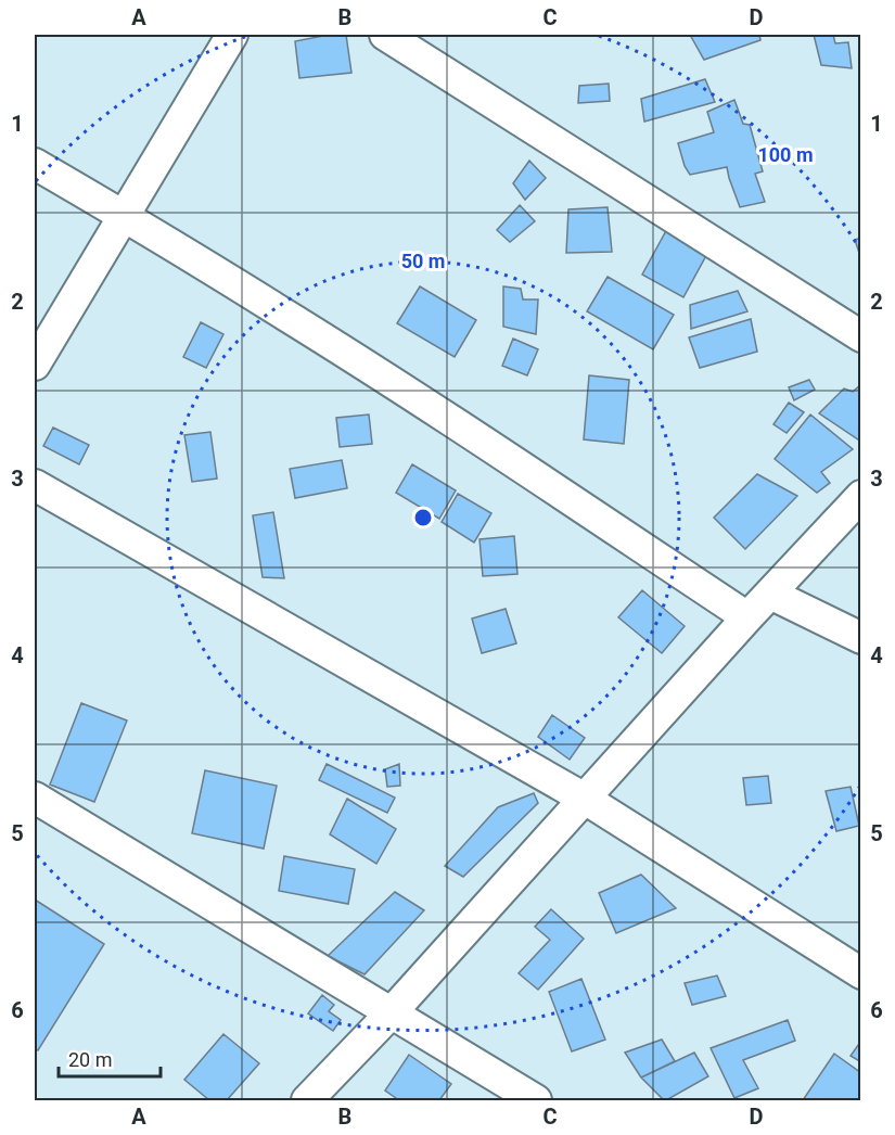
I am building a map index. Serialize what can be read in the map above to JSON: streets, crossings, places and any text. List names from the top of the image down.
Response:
{
  "scale_bar": "20 m",
  "grid": {
    "columns": [
      "A",
      "B",
      "C",
      "D"
    ],
    "rows": [
      "1",
      "2",
      "3",
      "4",
      "5",
      "6"
    ]
  },
  "rings": ["100 m", "50 m"]
}
